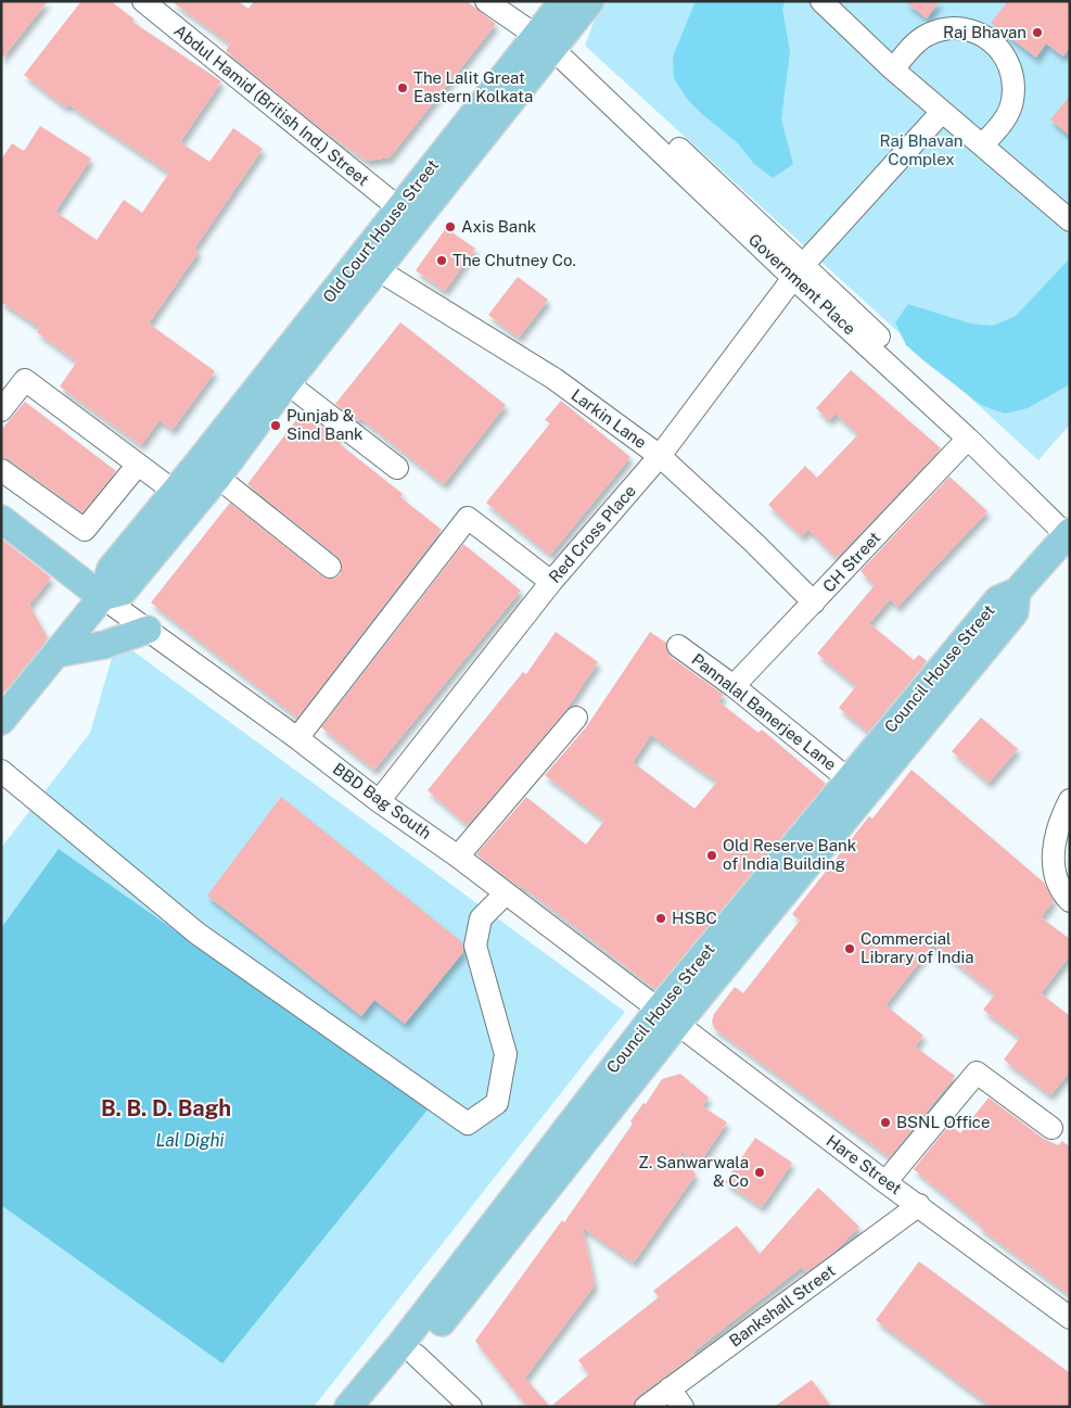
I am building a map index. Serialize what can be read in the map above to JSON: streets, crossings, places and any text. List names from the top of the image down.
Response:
{
  "streets": {
    "main road": ["Old Court House Street", "Council House Street"],
    "street": [
      "Abdul Hamid (British Ind.) Street",
      "Government Place",
      "Larkin Lane",
      "Red Cross Place",
      "CH Street",
      "Pannalal Banerjee Lane",
      "BBD Bag South",
      "Hare Street",
      "Bankshall Street"
    ]
  },
  "crossings": [
    ["Abdul Hamid (British Ind.) Street", "Old Court House Street"],
    ["Government Place", "Red Cross Place"],
    ["Government Place", "CH Street"],
    ["Government Place", "Council House Street"],
    ["Larkin Lane", "Red Cross Place"],
    ["Larkin Lane", "CH Street"],
    ["Red Cross Place", "BBD Bag South"],
    ["CH Street", "Pannalal Banerjee Lane"],
    ["Council House Street", "Pannalal Banerjee Lane"],
    ["Council House Street", "BBD Bag South"],
    ["Council House Street", "Hare Street"],
    ["BBD Bag South", "Hare Street"],
    ["Hare Street", "Bankshall Street"]
  ],
  "districts": ["B. B. D. Bagh"],
  "water": ["Lal Dighi"],
  "parks": ["Raj Bhavan Complex"],
  "places": [
    "Raj Bhavan",
    "The Lalit Great Eastern Kolkata",
    "Axis Bank",
    "The Chutney Co.",
    "Punjab & Sind Bank",
    "Old Reserve Bank of India Building",
    "HSBC",
    "Commercial Library of India",
    "BSNL Office",
    "Z. Sanwarwala & Co"
  ]
}
